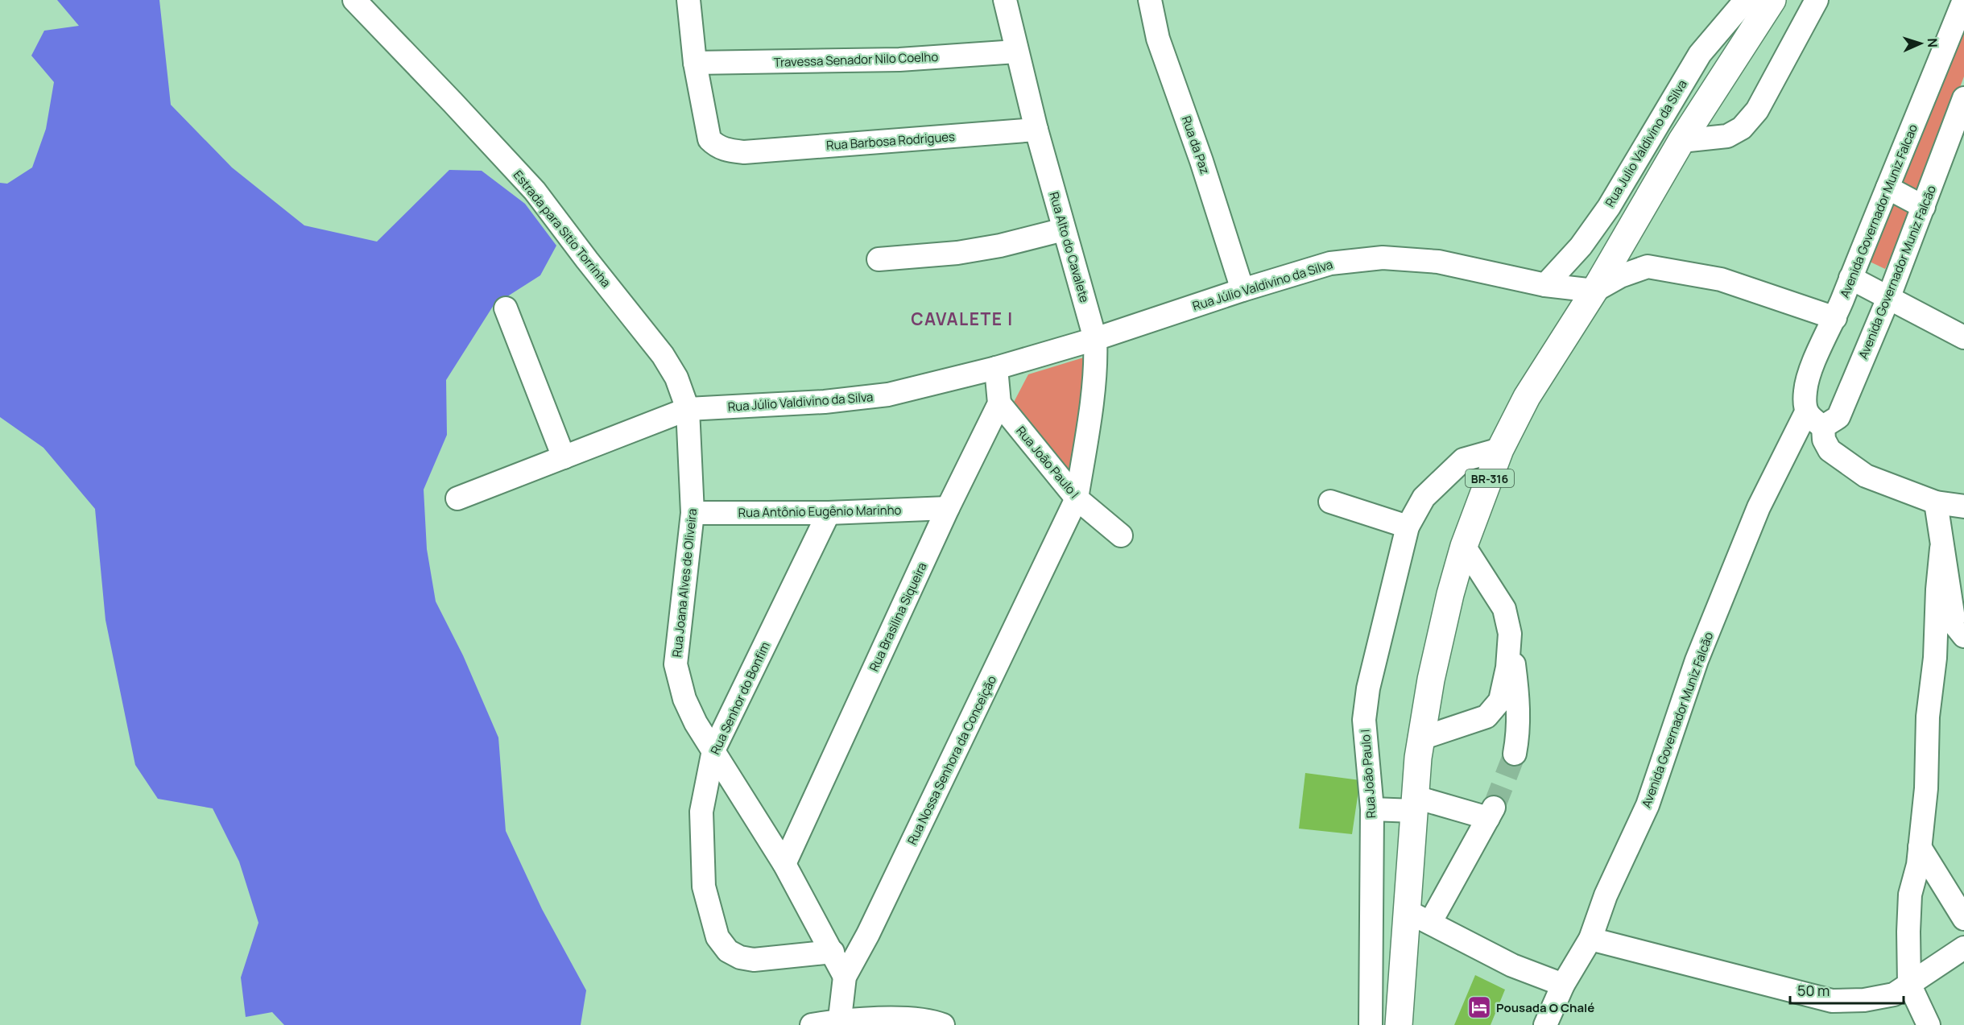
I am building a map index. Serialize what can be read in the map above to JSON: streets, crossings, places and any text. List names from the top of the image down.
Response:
{
  "streets": {
    "highway": ["BR-316"],
    "street": [
      "Travessa Senador Nilo Coelho",
      "Rua Barbosa Rodrigues",
      "Rua Julio Valdivino da Silva",
      "Rua da Paz",
      "Avenida Governador Muniz Falcao",
      "Estrada para Sitio Torrinha",
      "Rua Alto do Cavalete",
      "Avenida Governador Muniz Falcão",
      "Rua Júlio Valdivino da Silva",
      "Rua João Paulo I",
      "Rua Antônio Eugênio Marinho",
      "Rua Joana Alves de Oliveira",
      "Rua Brasilina Siqueira",
      "Rua Senhor do Bonfim",
      "Rua Nossa Senhora da Conceição"
    ]
  },
  "crossings": [
    ["Travessa Senador Nilo Coelho", "Rua Barbosa Rodrigues"],
    ["Travessa Senador Nilo Coelho", "Rua Alto do Cavalete"],
    ["Rua Barbosa Rodrigues", "Rua Alto do Cavalete"],
    ["Rua Julio Valdivino da Silva", "Rua Júlio Valdivino da Silva"],
    ["Rua da Paz", "Rua Júlio Valdivino da Silva"],
    ["Avenida Governador Muniz Falcao", "Avenida Governador Muniz Falcão"],
    ["Estrada para Sitio Torrinha", "Rua Júlio Valdivino da Silva"],
    ["Estrada para Sitio Torrinha", "Rua Joana Alves de Oliveira"],
    ["Rua Alto do Cavalete", "Rua Júlio Valdivino da Silva"],
    ["Rua Alto do Cavalete", "Rua João Paulo I"],
    ["Rua Alto do Cavalete", "Rua Nossa Senhora da Conceição"],
    ["Rua Júlio Valdivino da Silva", "BR-316"],
    ["Rua Júlio Valdivino da Silva", "Rua Joana Alves de Oliveira"],
    ["Rua João Paulo I", "BR-316"],
    ["Rua João Paulo I", "Rua Brasilina Siqueira"],
    ["Rua João Paulo I", "Rua Nossa Senhora da Conceição"],
    ["Rua Antônio Eugênio Marinho", "Rua Joana Alves de Oliveira"],
    ["Rua Antônio Eugênio Marinho", "Rua Brasilina Siqueira"],
    ["Rua Antônio Eugênio Marinho", "Rua Senhor do Bonfim"],
    ["Rua Joana Alves de Oliveira", "Rua Brasilina Siqueira"],
    ["Rua Joana Alves de Oliveira", "Rua Senhor do Bonfim"],
    ["Rua Joana Alves de Oliveira", "Rua Nossa Senhora da Conceição"]
  ],
  "districts": ["CAVALETE I"],
  "places": {
    "hotel": ["Pousada O Chalé"]
  },
  "scale_bar": "50 m",
  "north": "right"
}
